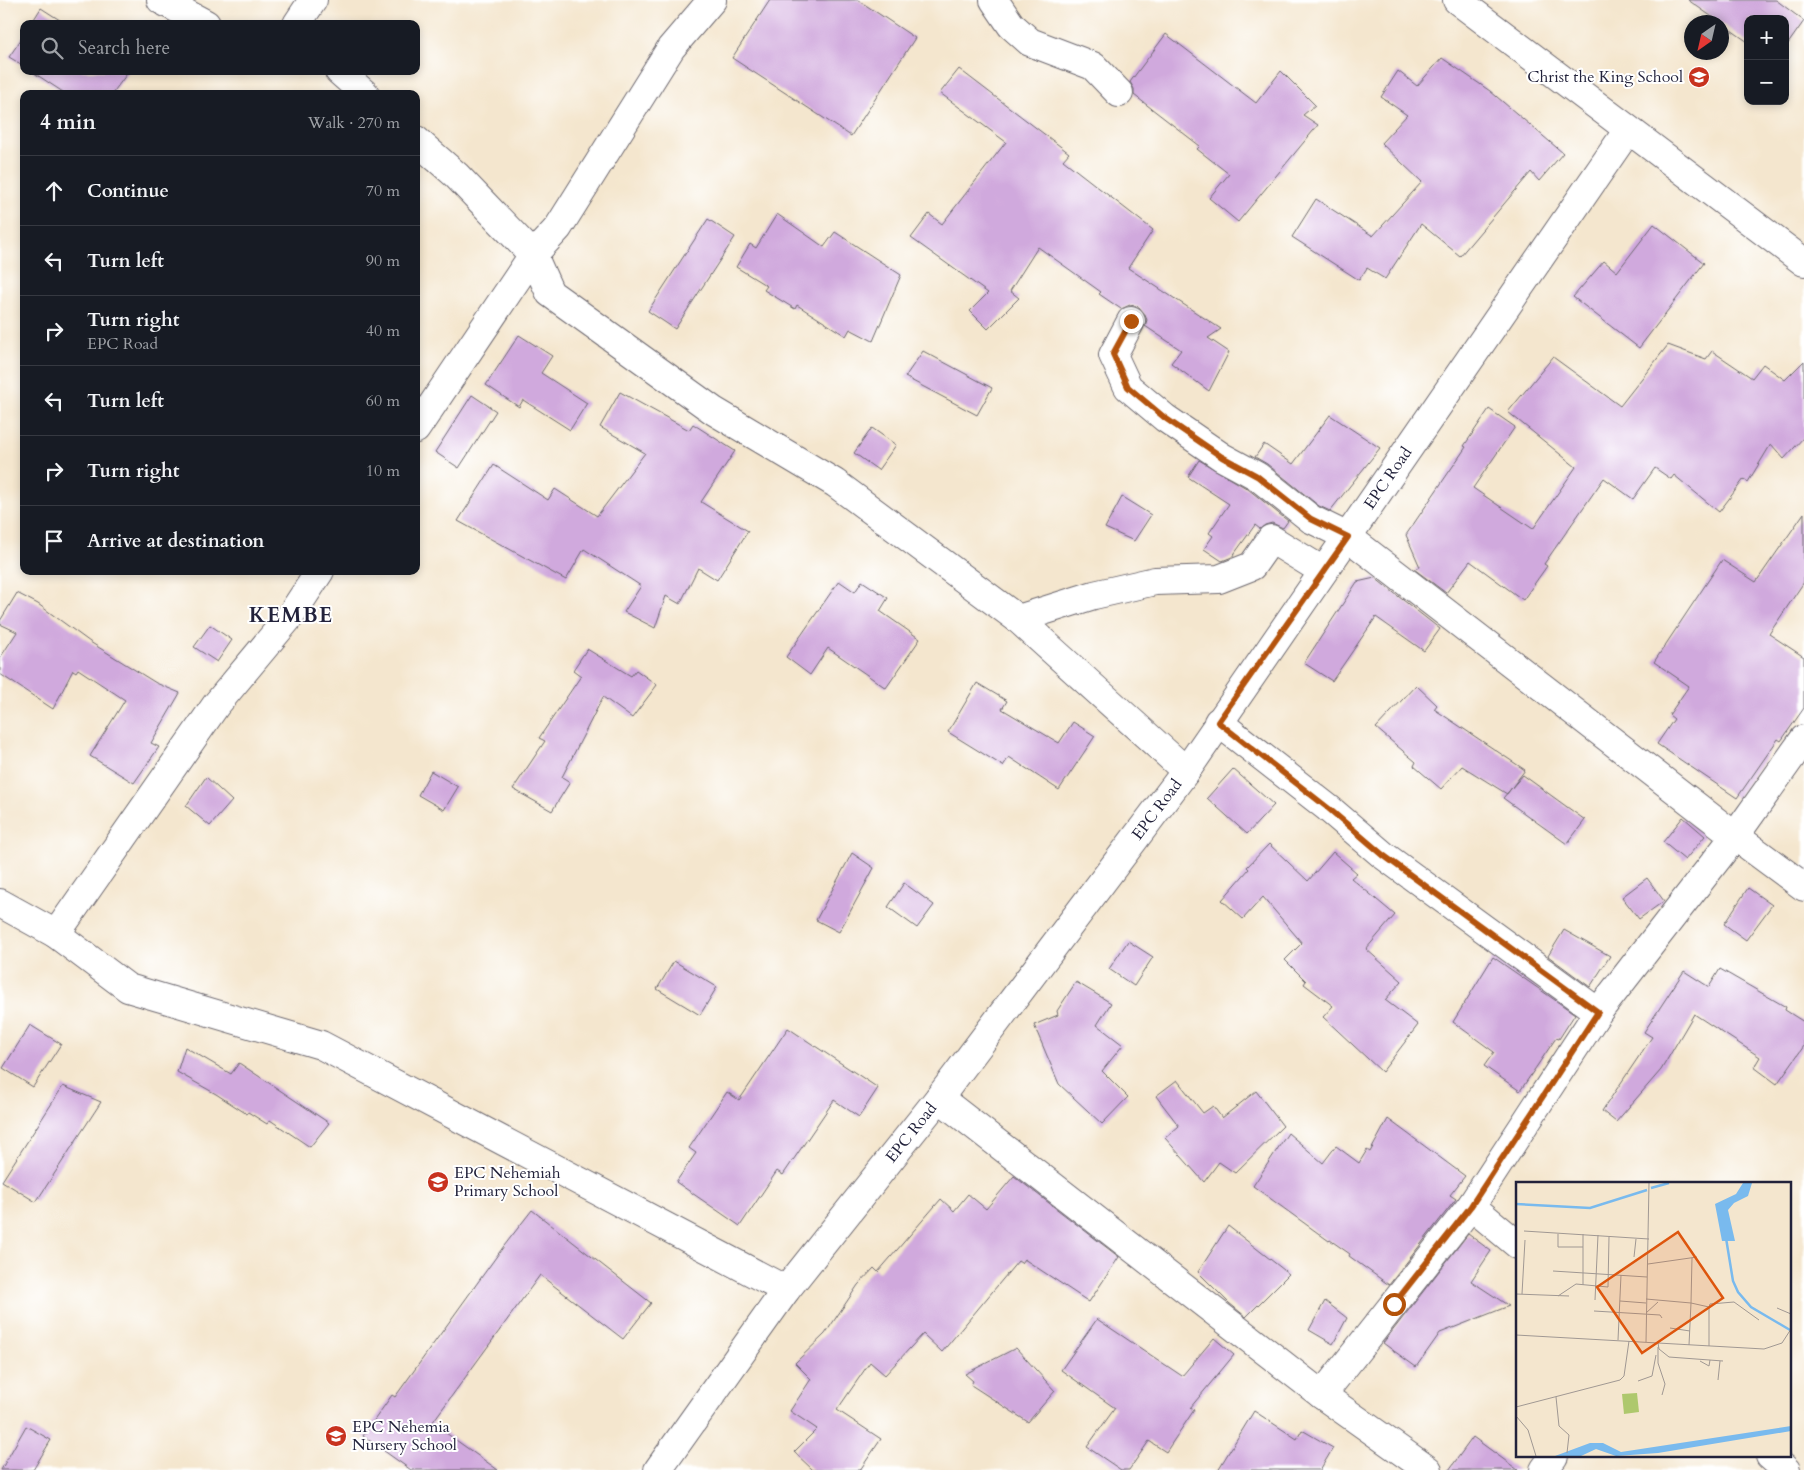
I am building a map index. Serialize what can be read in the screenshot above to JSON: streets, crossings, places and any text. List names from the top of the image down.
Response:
{
  "streets": {
    "street": ["EPC Road"]
  },
  "districts": ["KEMBE"],
  "places": {
    "school or university": ["Christ the King School", "EPC Nehemiah Primary School", "EPC Nehemia Nursery School"]
  },
  "north": "bottom left",
  "page": {
    "map_buttons": ["+", "−"],
    "search": "Search here",
    "heading": ["4 min", "Walk · 270 m"],
    "list": [
      ["Continue", "70 m"],
      ["Turn left", "90 m"],
      ["Turn right", "EPC Road", "40 m"],
      ["Turn left", "60 m"],
      ["Turn right", "10 m"],
      "Arrive at destination"
    ]
  }
}
